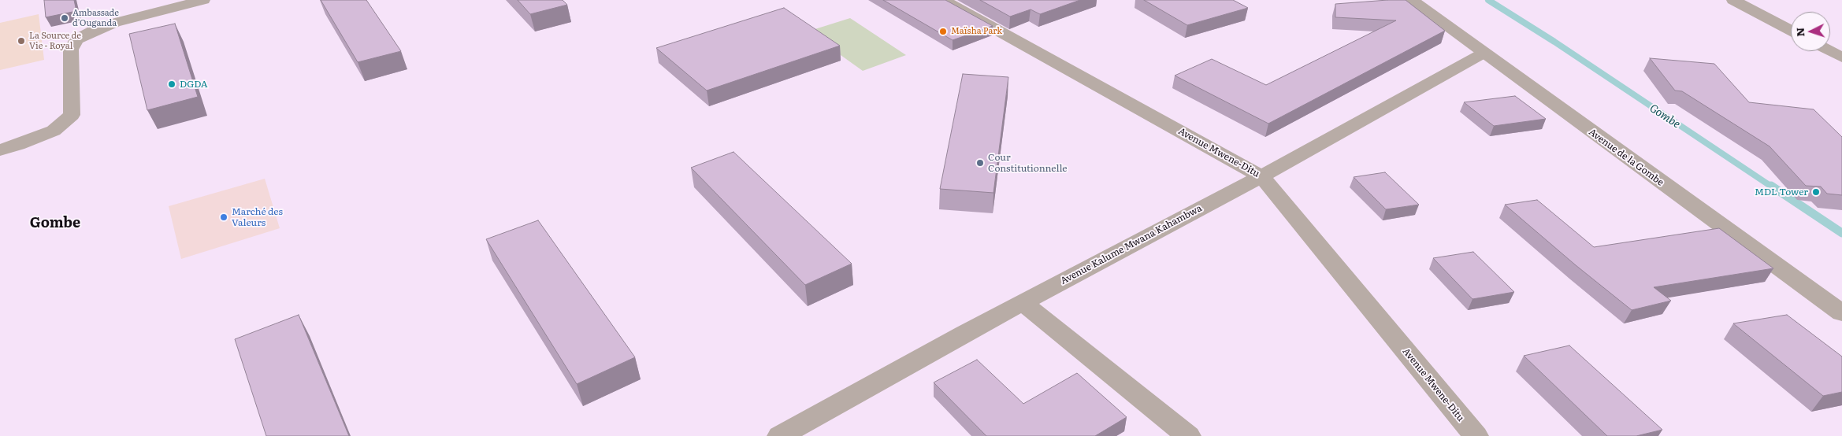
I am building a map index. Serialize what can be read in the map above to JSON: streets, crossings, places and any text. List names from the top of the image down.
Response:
{
  "streets": {
    "street": ["Avenue Mwene-Ditu", "Avenue de la Gombe", "Avenue Kalume Mwana Kahambwa"]
  },
  "crossings": [
    ["Avenue Mwene-Ditu", "Avenue Kalume Mwana Kahambwa"],
    ["Avenue de la Gombe", "Avenue Kalume Mwana Kahambwa"]
  ],
  "districts": ["Gombe"],
  "water": ["Gombe"],
  "places": [
    "Ambassade d'Ouganda",
    "Maïsha Park",
    "La Source de Vie - Royal",
    "DGDA",
    "Cour Constitutionnelle",
    "MDL Tower",
    "Marché des Valeurs"
  ],
  "north": "left"
}
